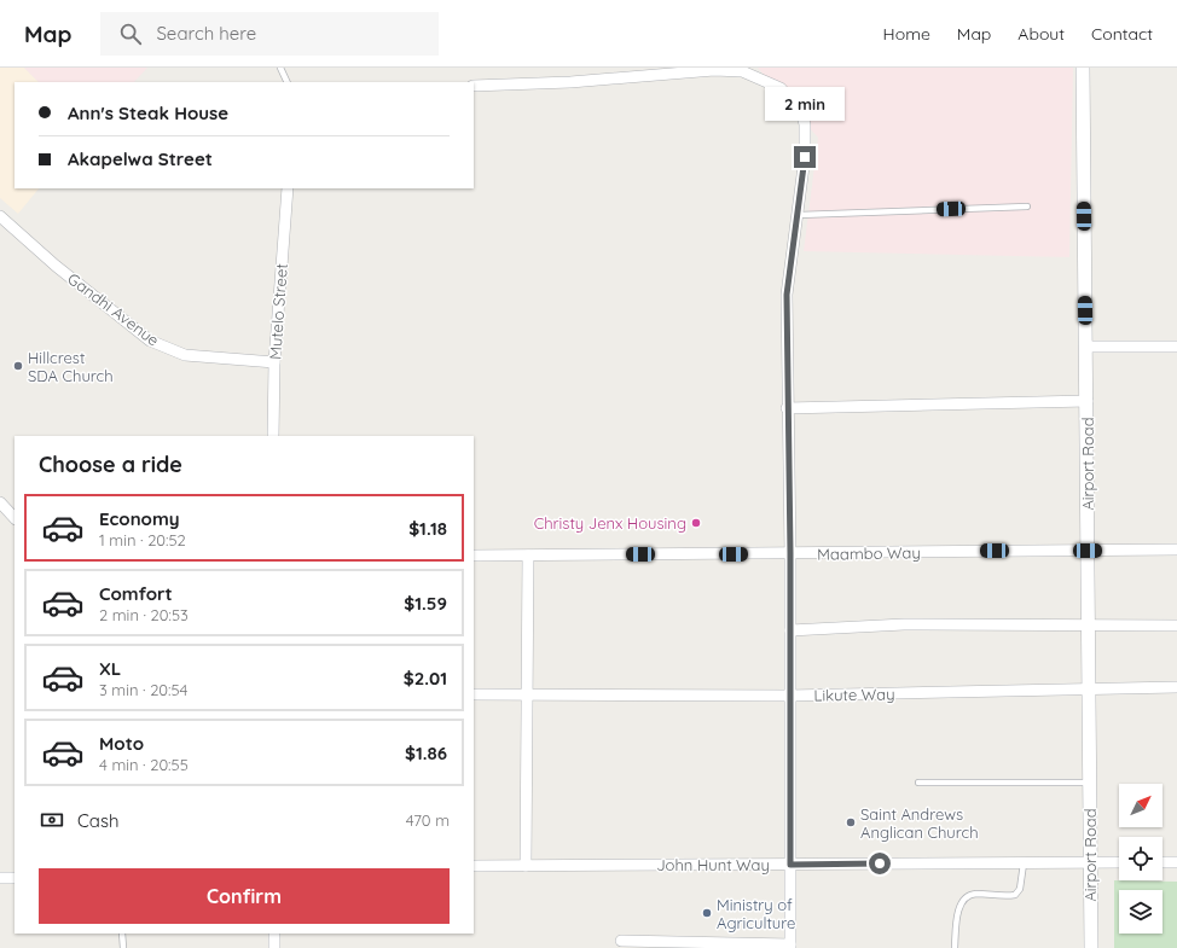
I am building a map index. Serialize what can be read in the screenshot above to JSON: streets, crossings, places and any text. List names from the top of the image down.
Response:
{
  "streets": {
    "street": [
      "Gandhi Avenue",
      "Mutelo Street",
      "Airport Road",
      "Maambo Way",
      "Likute Way",
      "John Hunt Way"
    ]
  },
  "crossings": [
    ["Gandhi Avenue", "Mutelo Street"],
    ["Airport Road", "Maambo Way"],
    ["Airport Road", "Likute Way"],
    ["Airport Road", "John Hunt Way"]
  ],
  "places": [
    "Hillcrest SDA Church",
    "Christy Jenx Housing",
    "Saint Andrews Anglican Church",
    "Ministry of Agriculture"
  ],
  "north": "top right",
  "page": {
    "header": "Map",
    "search": "Search here",
    "nav": [
      "Home",
      "Map",
      "About",
      "Contact"
    ],
    "banner": ["Ann's Steak House", "Akapelwa Street"],
    "bubble": "2 min",
    "heading": "Choose a ride",
    "list": [
      {
        "name": "Economy",
        "note": "1 min · 20:52",
        "value": "$1.18"
      },
      {
        "name": "Comfort",
        "note": "2 min · 20:53",
        "value": "$1.59"
      },
      {
        "name": "XL",
        "note": "3 min · 20:54",
        "value": "$2.01"
      },
      {
        "name": "Moto",
        "note": "4 min · 20:55",
        "value": "$1.86"
      }
    ],
    "pay": ["Cash", "470 m"],
    "buttons": "Confirm"
  }
}
